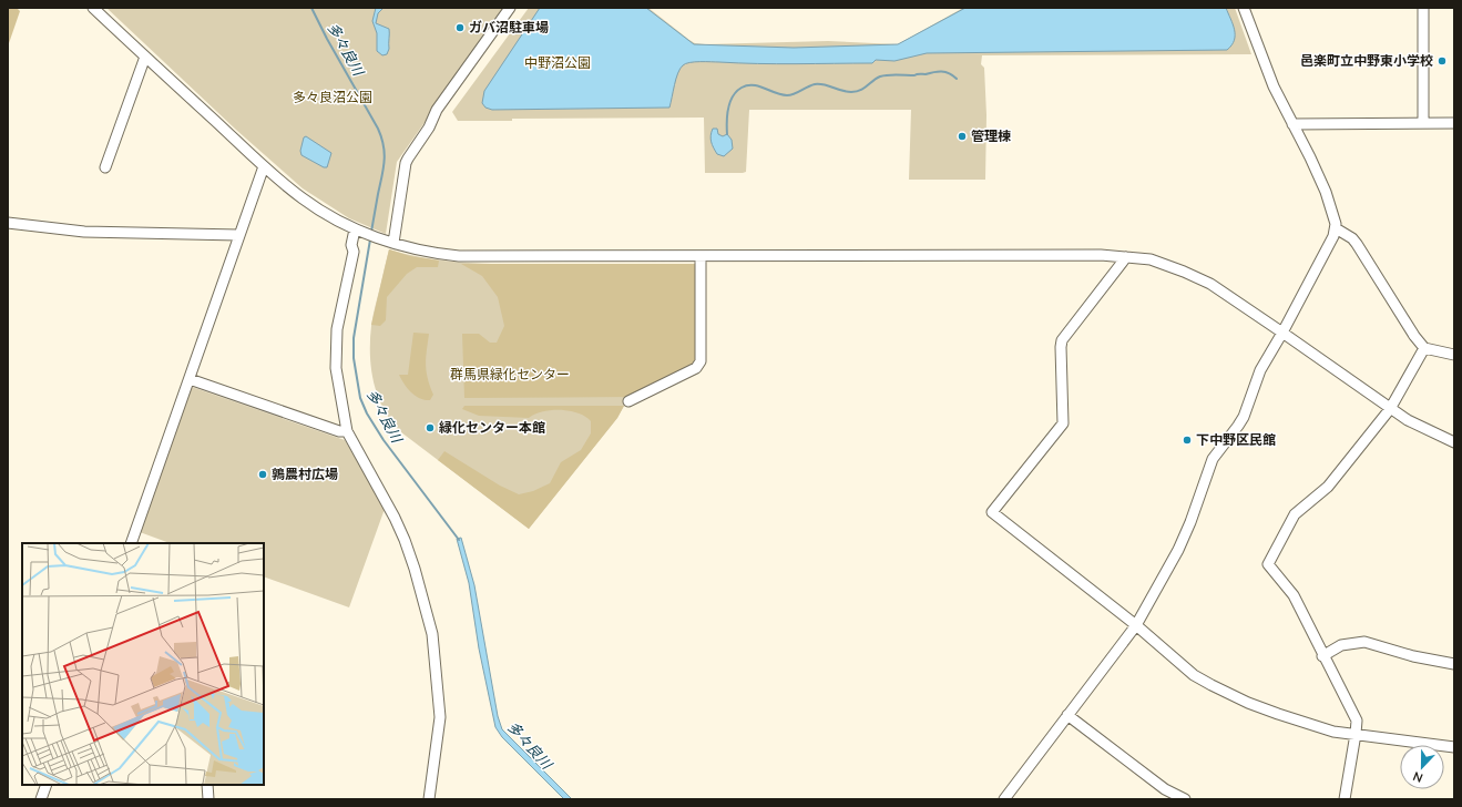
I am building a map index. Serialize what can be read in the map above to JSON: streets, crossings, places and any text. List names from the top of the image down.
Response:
{
  "water": ["多々良川"],
  "parks": ["中野沼公園", "多々良沼公園", "群馬県緑化センター"],
  "places": [
    "ガバ沼駐車場",
    "邑楽町立中野東小学校",
    "管理棟",
    "緑化センター本館",
    "下中野区民館",
    "鶉農村広場"
  ],
  "north": "bottom"
}
